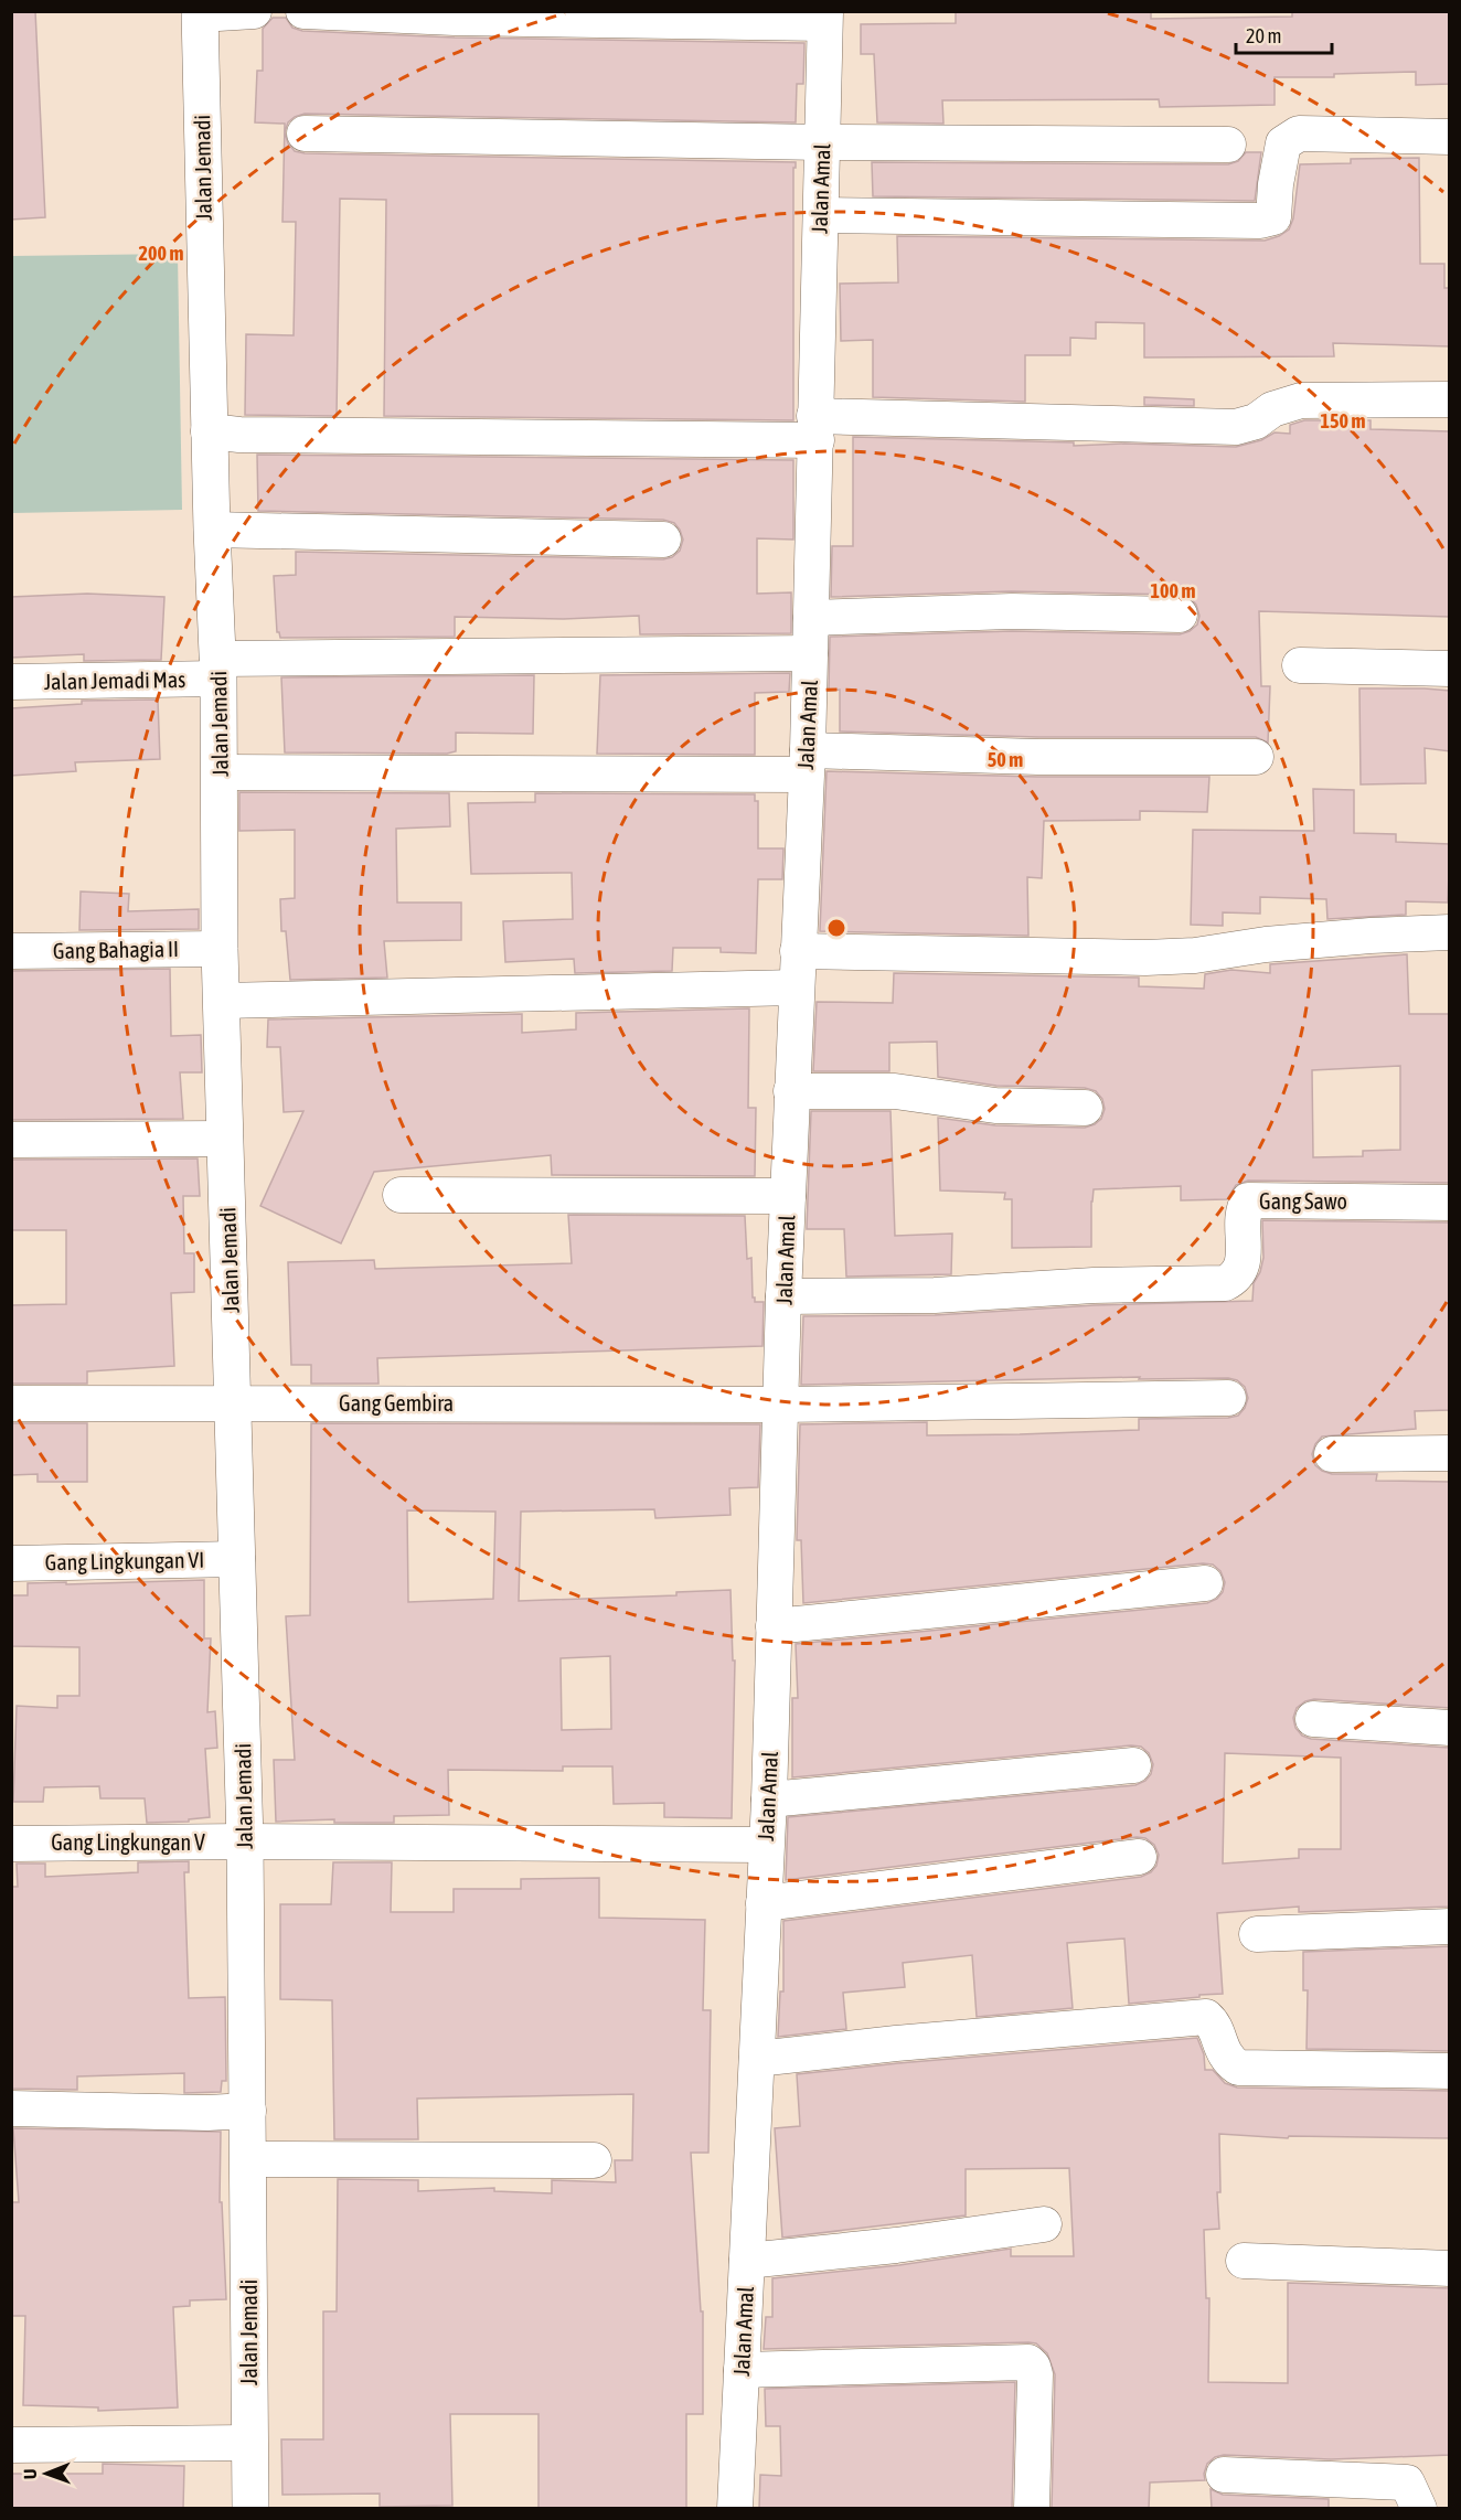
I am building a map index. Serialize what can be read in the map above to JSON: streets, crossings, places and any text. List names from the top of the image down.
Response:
{
  "streets": {
    "street": [
      "Jalan Jemadi",
      "Jalan Amal",
      "Jalan Jemadi Mas",
      "Gang Bahagia II",
      "Gang Sawo",
      "Gang Gembira",
      "Gang Lingkungan VI",
      "Gang Lingkungan V"
    ]
  },
  "crossings": [
    ["Jalan Jemadi", "Jalan Jemadi Mas"],
    ["Jalan Jemadi", "Gang Bahagia II"],
    ["Jalan Jemadi", "Gang Gembira"],
    ["Jalan Jemadi", "Gang Lingkungan VI"],
    ["Jalan Jemadi", "Gang Lingkungan V"],
    ["Jalan Amal", "Jalan Jemadi Mas"],
    ["Jalan Amal", "Gang Sawo"],
    ["Jalan Amal", "Gang Gembira"],
    ["Jalan Amal", "Gang Lingkungan V"]
  ],
  "scale_bar": "20 m",
  "north": "left",
  "rings": [
    "200 m",
    "150 m",
    "100 m",
    "50 m"
  ]
}
